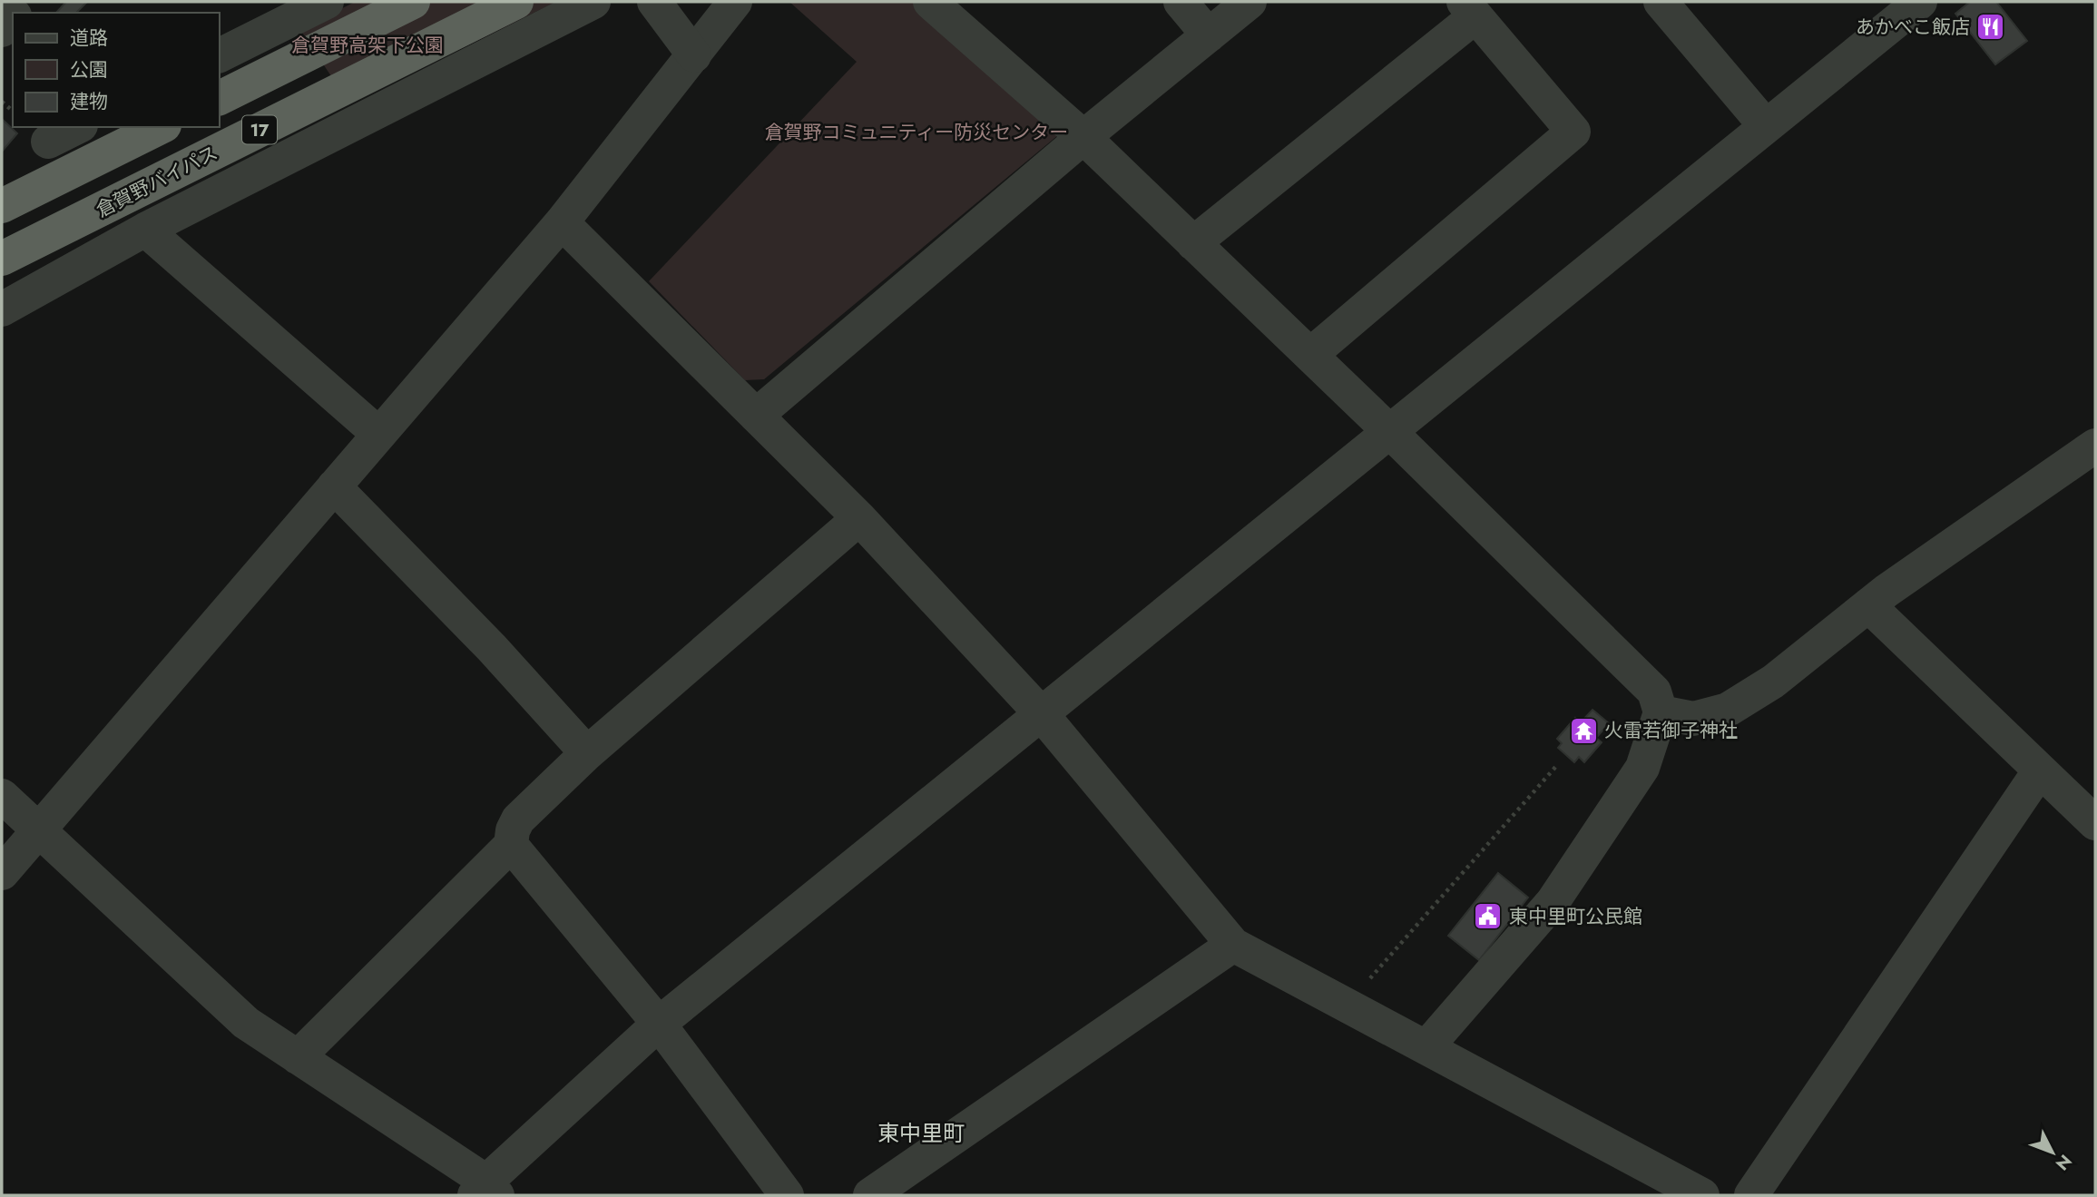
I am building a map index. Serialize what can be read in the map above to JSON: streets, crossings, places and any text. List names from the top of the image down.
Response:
{
  "streets": {
    "highway": ["17", "倉賀野バイパス"]
  },
  "districts": ["東中里町"],
  "parks": ["倉賀野高架下公園", "倉賀野コミュニティー防災センター"],
  "places": {
    "restaurant": ["あかべこ飯店"],
    "temple": ["火雷若御子神社"],
    "public building": ["東中里町公民館"]
  },
  "legend": ["道路", "公園", "建物"],
  "north": "bottom right"
}
